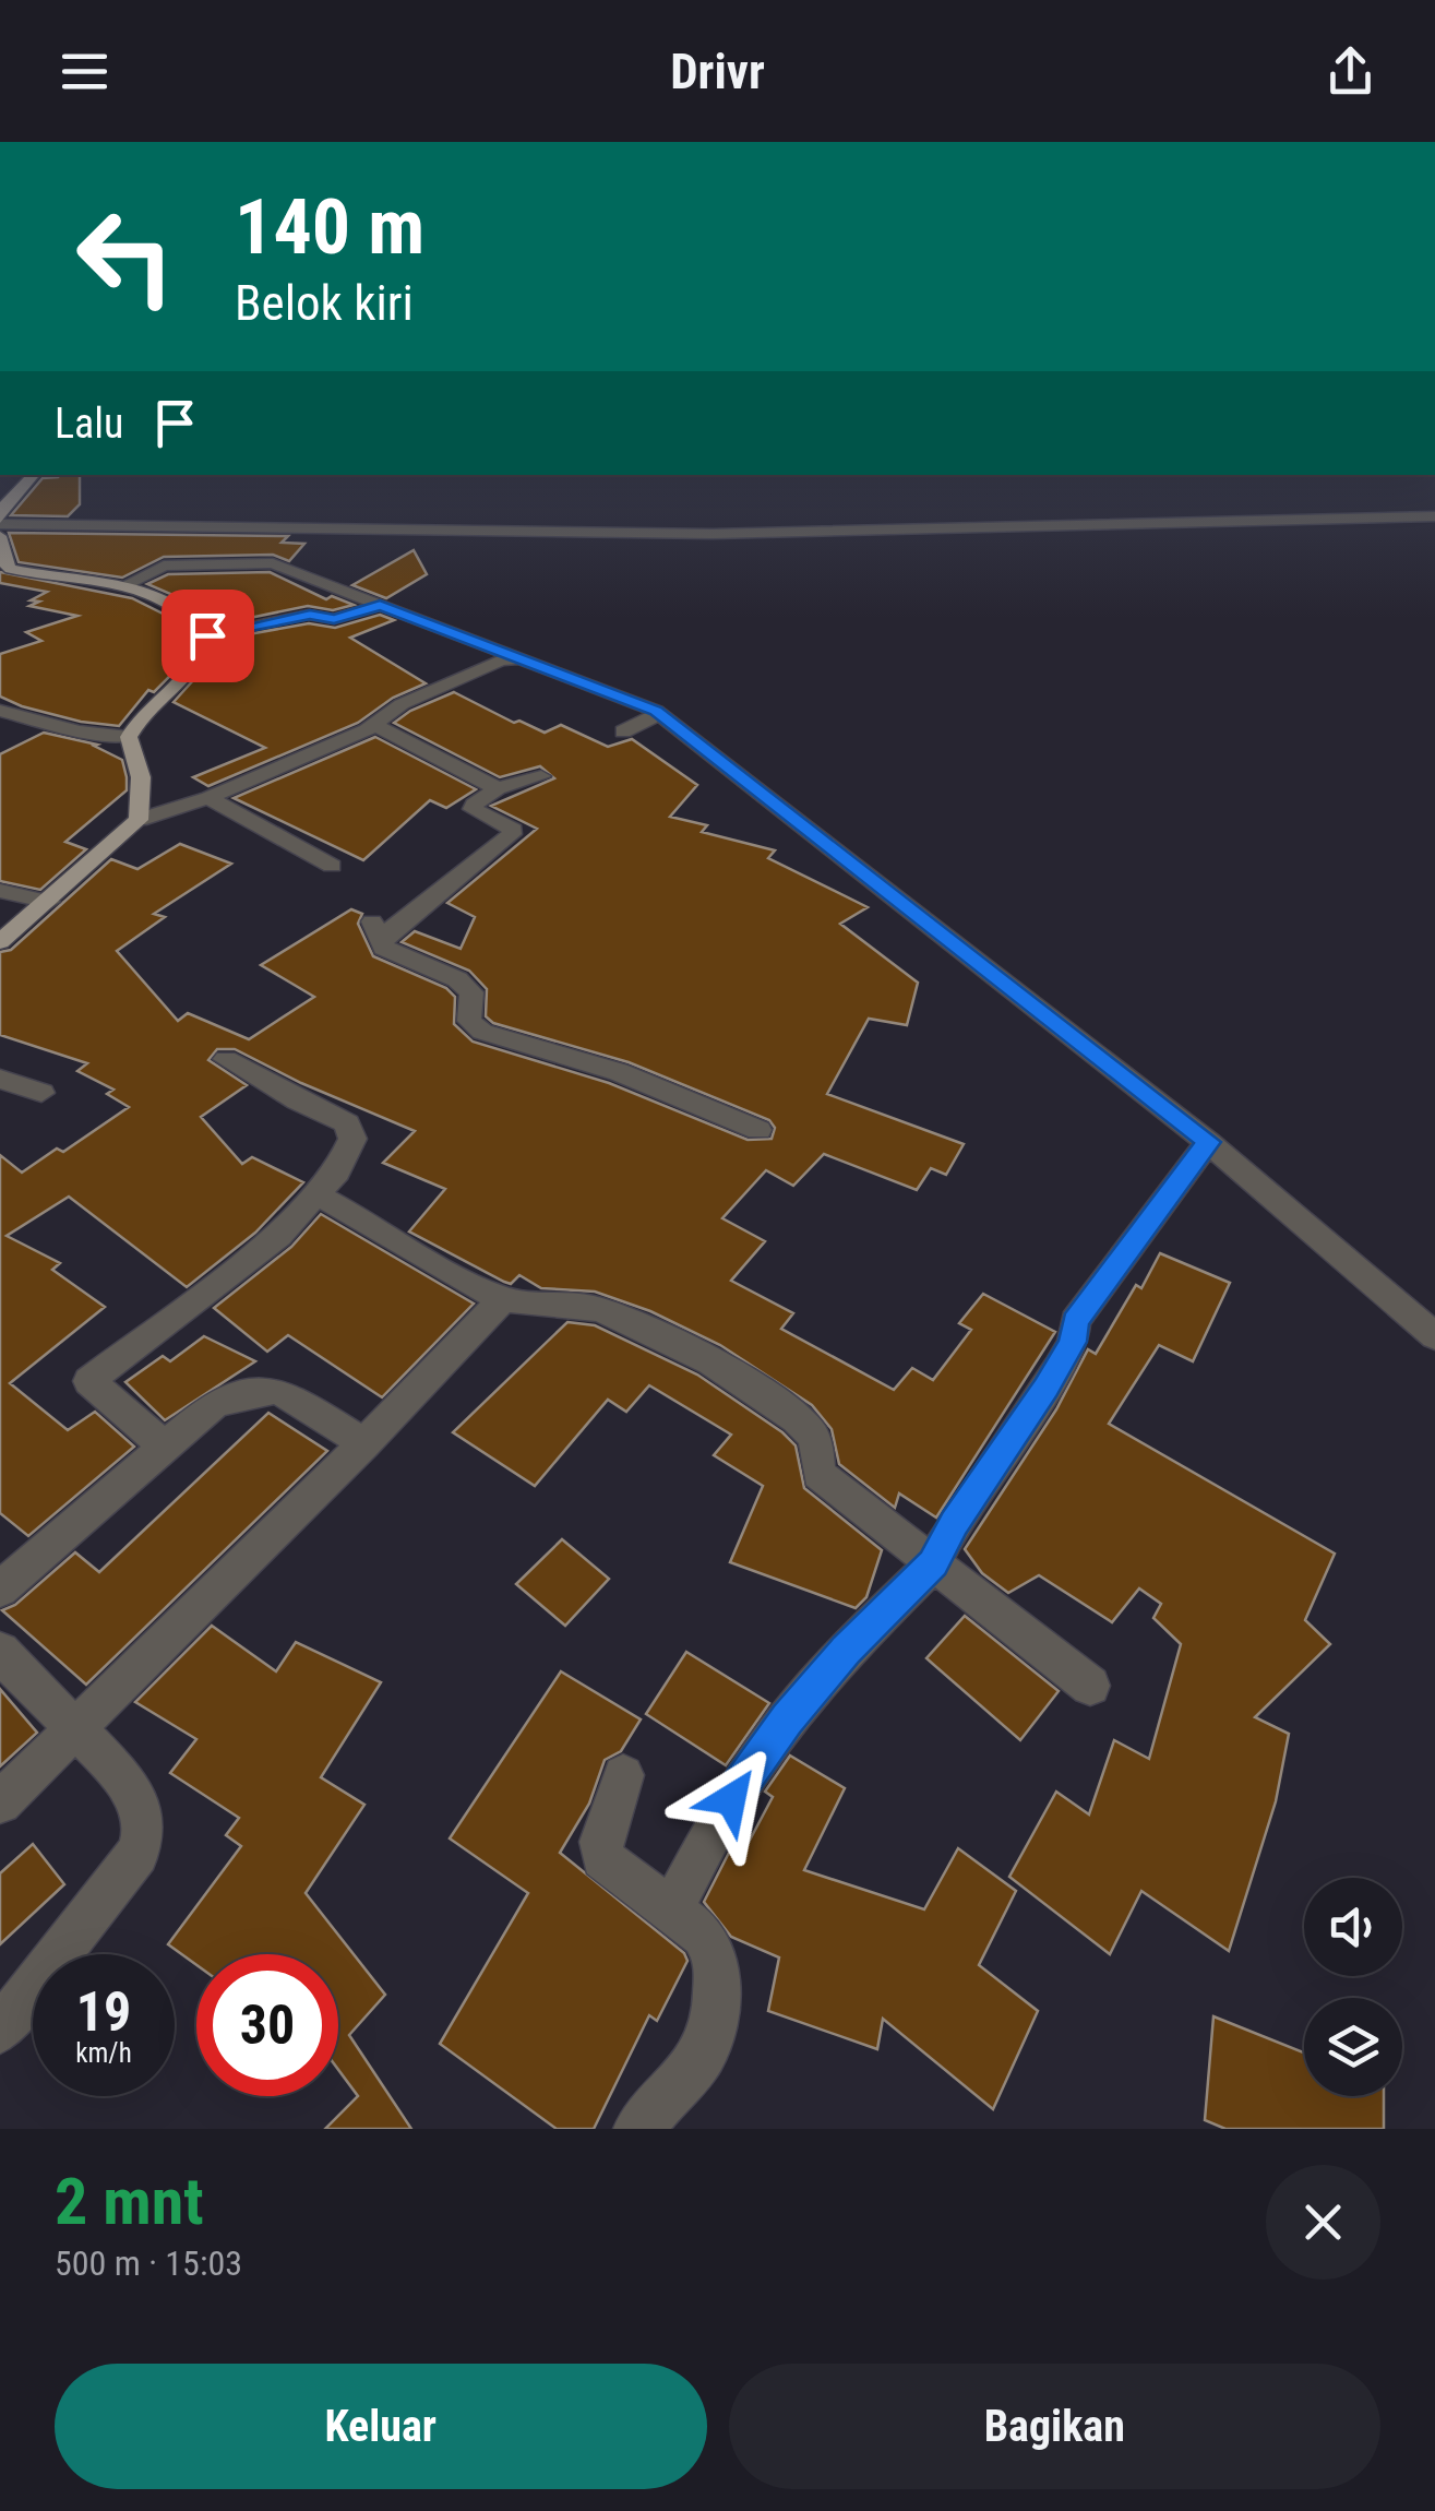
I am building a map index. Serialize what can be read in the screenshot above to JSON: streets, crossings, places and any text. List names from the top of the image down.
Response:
{
  "page": {
    "header": "Drivr",
    "turn": ["140 m", "Belok kiri"],
    "then": "Lalu",
    "speed": "19 km/h",
    "limit": "30",
    "heading": ["2 mnt", "500 m · 15:03"],
    "buttons": ["Keluar", "Bagikan"]
  }
}
